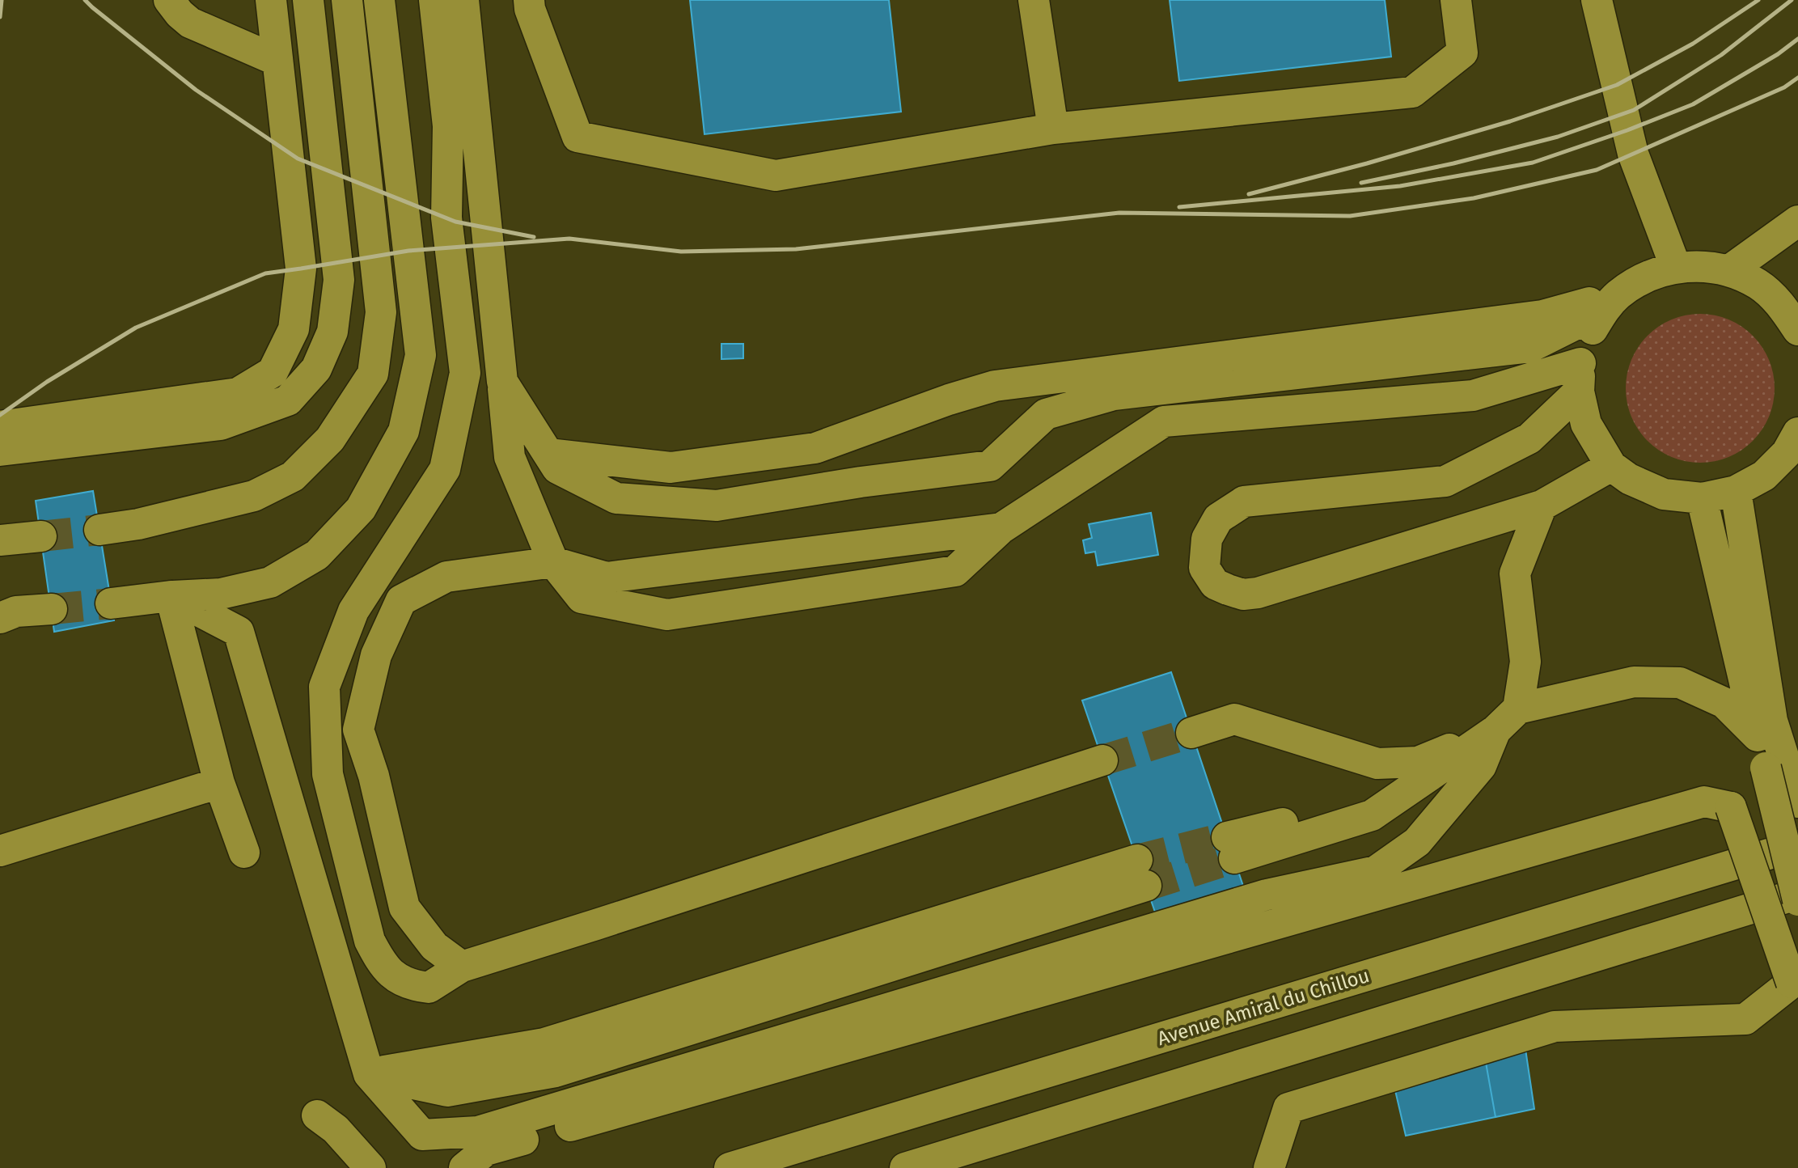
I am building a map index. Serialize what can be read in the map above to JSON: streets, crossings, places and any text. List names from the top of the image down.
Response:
{
  "streets": {
    "street": ["Avenue Amiral du Chillou"]
  }
}
